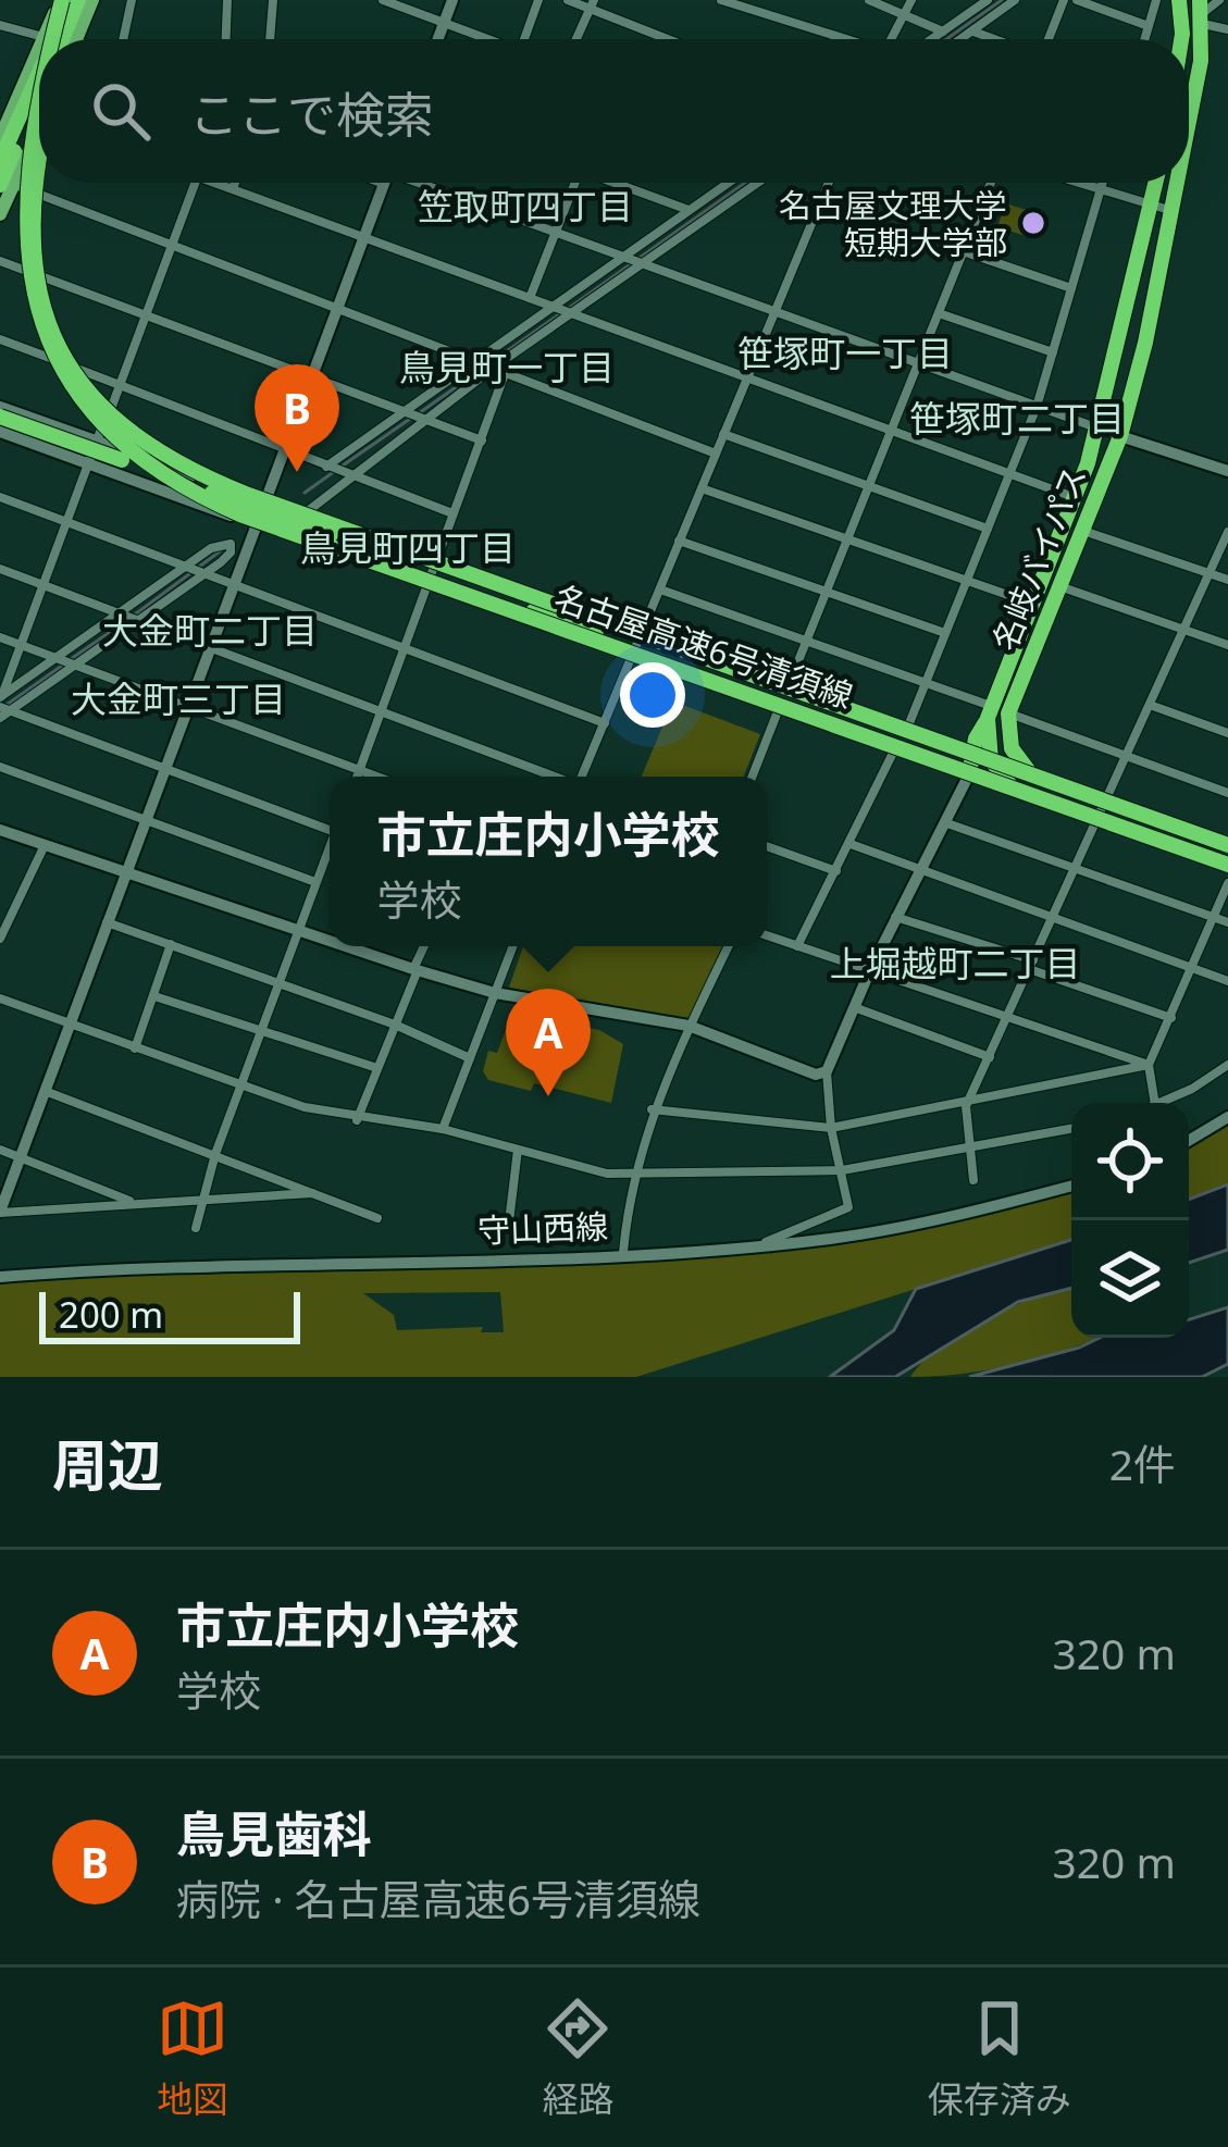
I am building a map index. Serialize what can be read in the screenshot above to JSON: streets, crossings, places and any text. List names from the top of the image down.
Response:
{
  "streets": {
    "highway": ["名岐バイパス", "名古屋高速6号清須線"],
    "street": ["守山西線"]
  },
  "districts": [
    "笠取町四丁目",
    "笹塚町一丁目",
    "鳥見町一丁目",
    "笹塚町二丁目",
    "鳥見町四丁目",
    "大金町二丁目",
    "大金町三丁目",
    "上堀越町二丁目"
  ],
  "places": ["名古屋文理大学 短期大学部"],
  "scale_bar": "200 m",
  "page": {
    "search": "ここで検索",
    "pins": ["B", "A"],
    "popup": ["市立庄内小学校", "学校"],
    "scale": "200 m",
    "heading": ["周辺", "2件"],
    "list": [
      {
        "mark": "A",
        "name": "市立庄内小学校",
        "note": "学校",
        "value": "320 m"
      },
      {
        "mark": "B",
        "name": "鳥見歯科",
        "note": "病院 · 名古屋高速6号清須線",
        "value": "320 m"
      }
    ],
    "nav": ["地図", "経路", "保存済み"]
  }
}
